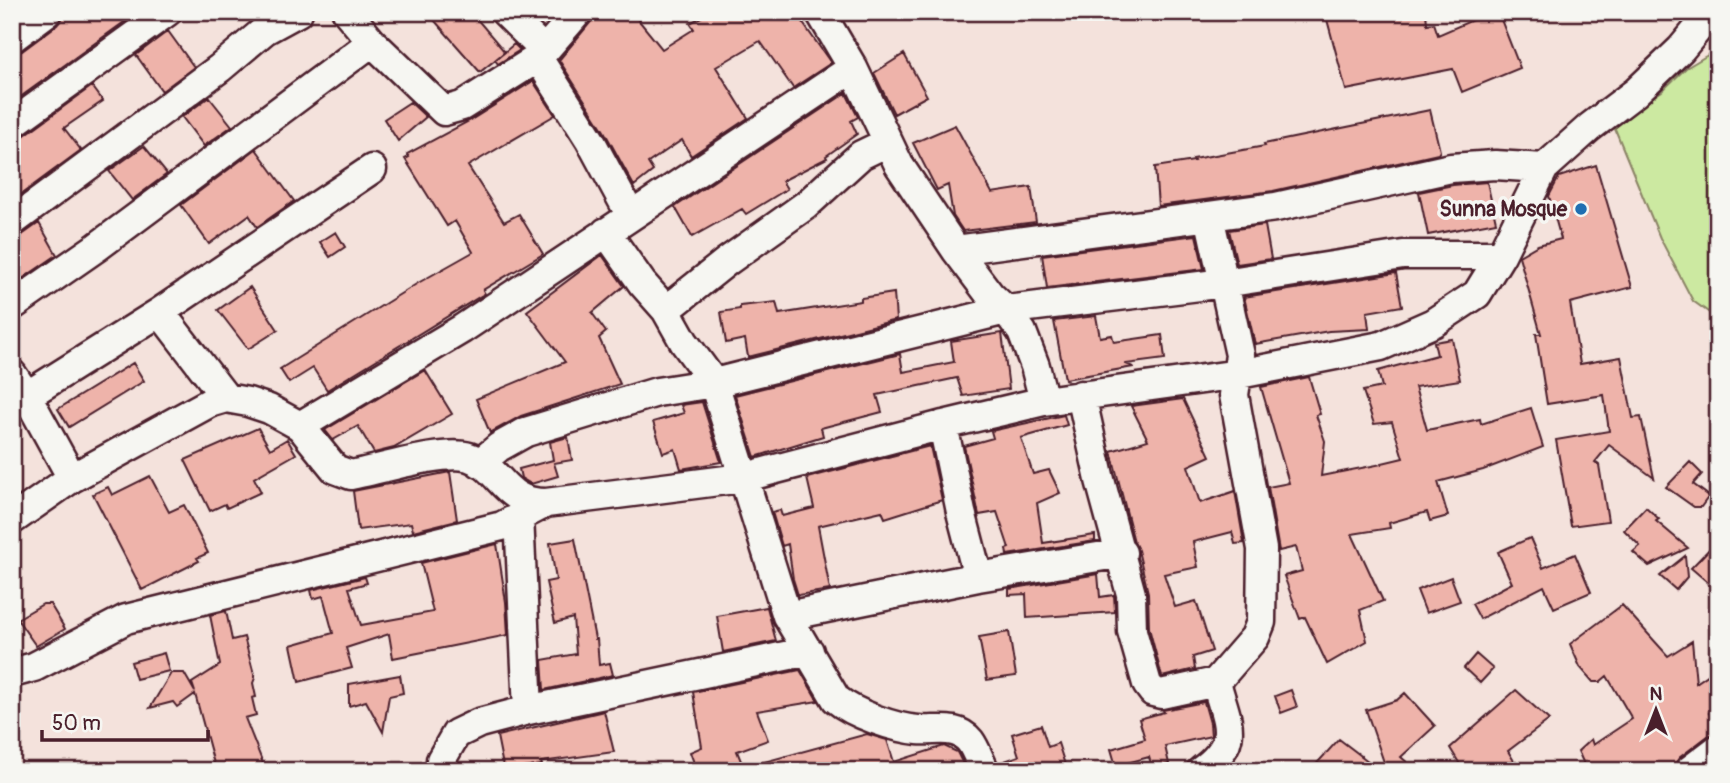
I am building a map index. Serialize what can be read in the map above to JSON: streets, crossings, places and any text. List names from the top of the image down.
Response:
{
  "places": ["Sunna Mosque"],
  "scale_bar": "50 m",
  "north": "top"
}
